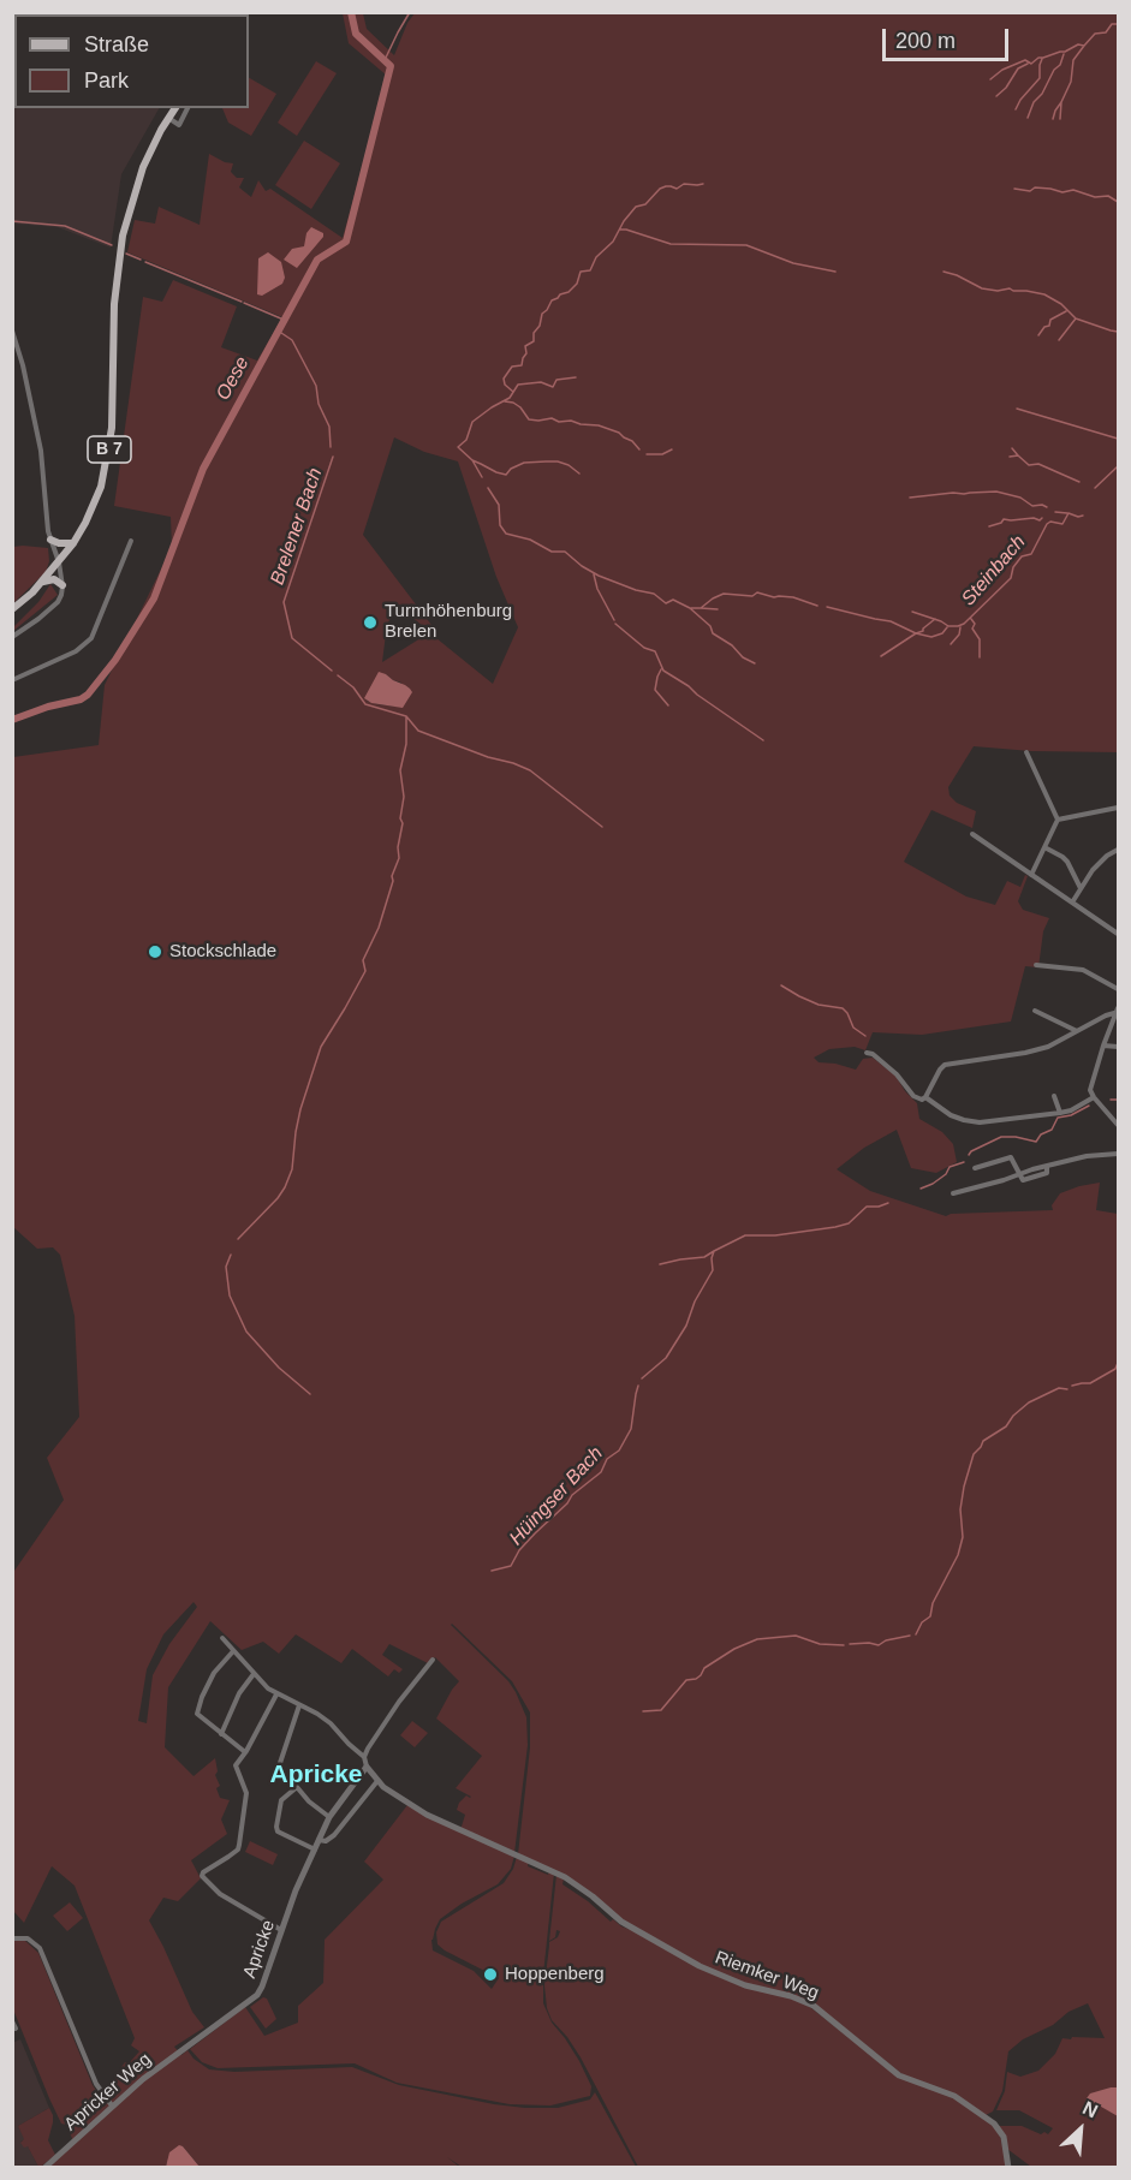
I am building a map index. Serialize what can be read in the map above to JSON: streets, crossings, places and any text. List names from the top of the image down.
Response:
{
  "streets": {
    "main road": ["B 7"],
    "street": ["Apricke", "Riemker Weg", "Apricker Weg"]
  },
  "crossings": [
    ["Apricke", "Riemker Weg"],
    ["Apricke", "Apricker Weg"]
  ],
  "districts": ["Apricke"],
  "water": [
    "Oese",
    "Brelener Bach",
    "Steinbach",
    "Hüingser Bach"
  ],
  "places": ["Turmhöhenburg Brelen", "Stockschlade", "Hoppenberg"],
  "legend": ["Straße", "Park"],
  "scale_bar": "200 m",
  "north": "top right"
}
